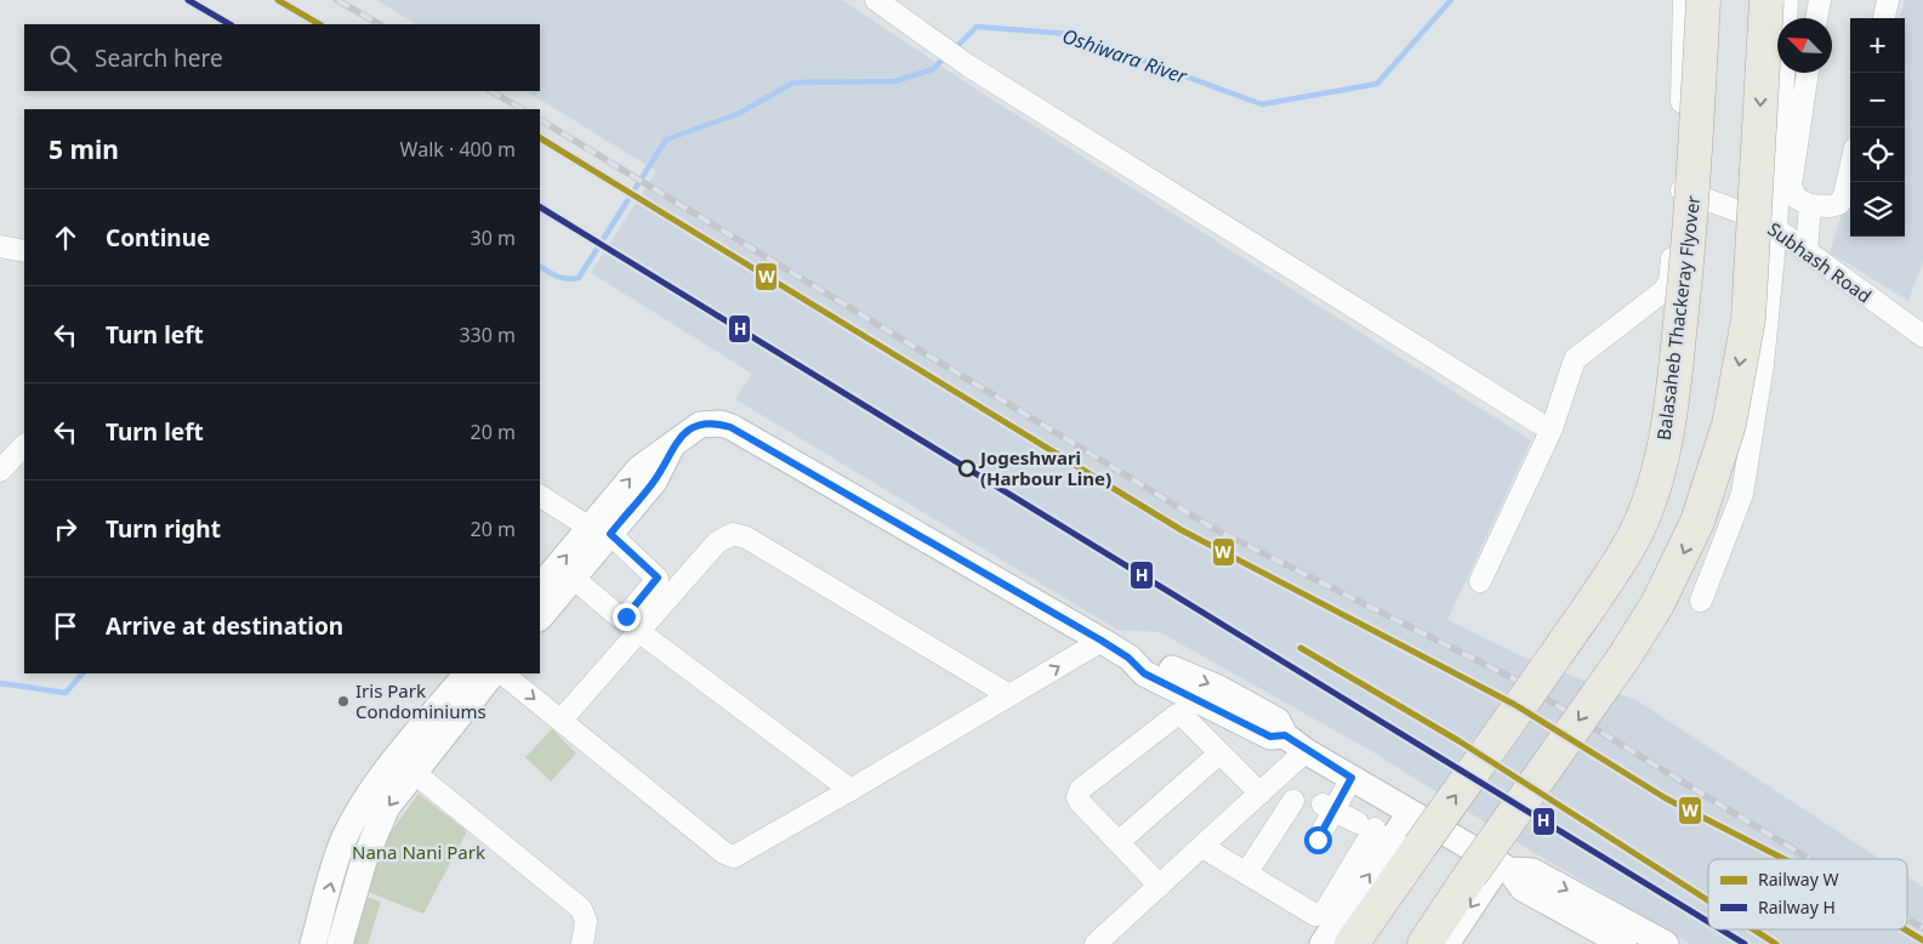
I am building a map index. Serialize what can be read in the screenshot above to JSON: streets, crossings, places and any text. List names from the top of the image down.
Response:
{
  "streets": {
    "main road": ["Balasaheb Thackeray Flyover"],
    "street": ["Subhash Road"]
  },
  "water": ["Oshiwara River"],
  "parks": ["Nana Nani Park"],
  "places": ["Jogeshwari (Harbour Line)", "Iris Park Condominiums"],
  "lines": ["rail line W", "rail line H"],
  "legend": ["Railway W", "Railway H"],
  "north": "top left",
  "page": {
    "map_buttons": ["+", "−"],
    "search": "Search here",
    "heading": ["5 min", "Walk · 400 m"],
    "list": [
      ["Continue", "30 m"],
      ["Turn left", "330 m"],
      ["Turn left", "20 m"],
      ["Turn right", "20 m"],
      "Arrive at destination"
    ]
  }
}
